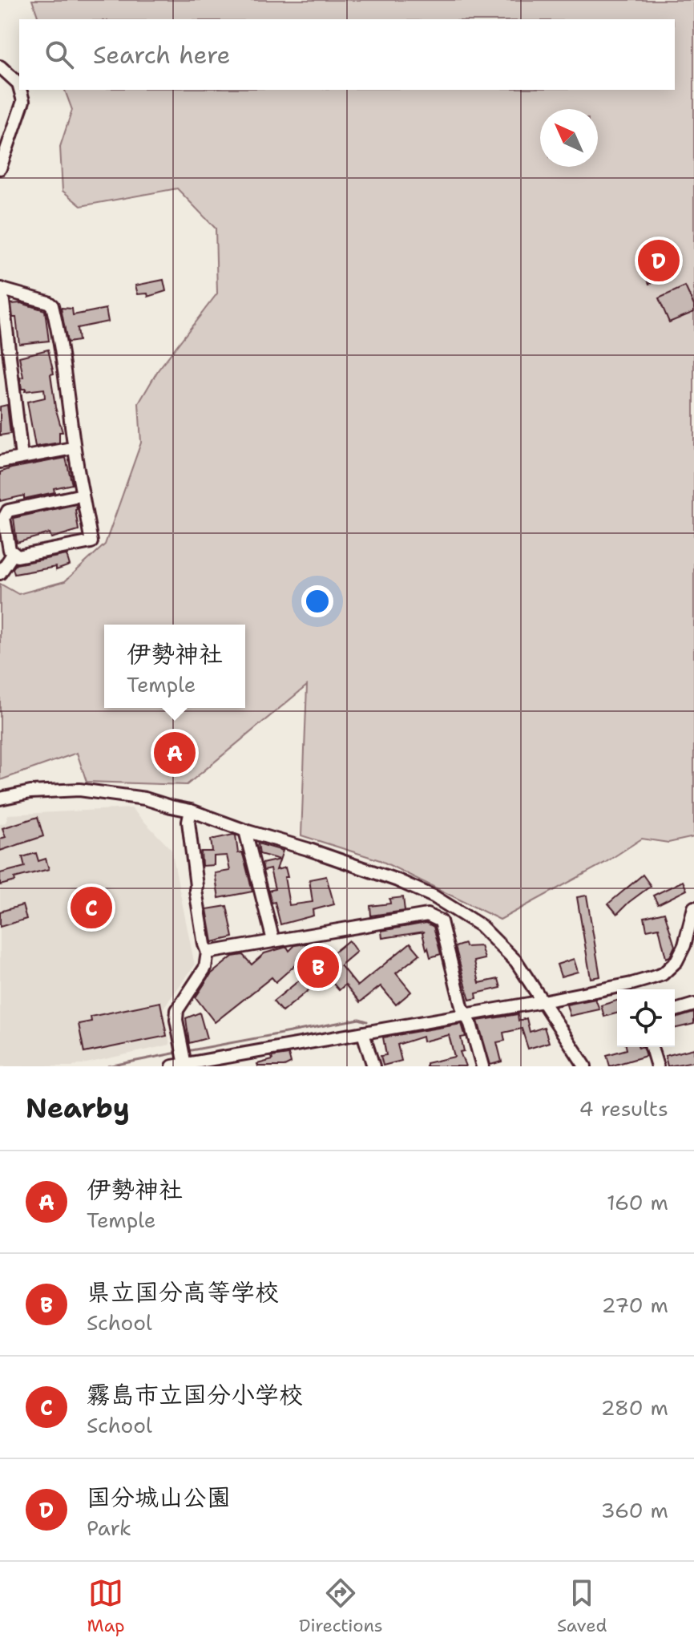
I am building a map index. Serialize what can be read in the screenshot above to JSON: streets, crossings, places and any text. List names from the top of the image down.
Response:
{
  "north": "top left",
  "page": {
    "search": "Search here",
    "pins": [
      "D",
      "A",
      "C",
      "B"
    ],
    "popup": ["伊勢神社", "Temple"],
    "heading": ["Nearby", "4 results"],
    "list": [
      {
        "mark": "A",
        "name": "伊勢神社",
        "note": "Temple",
        "value": "160 m"
      },
      {
        "mark": "B",
        "name": "県立国分高等学校",
        "note": "School",
        "value": "270 m"
      },
      {
        "mark": "C",
        "name": "霧島市立国分小学校",
        "note": "School",
        "value": "280 m"
      },
      {
        "mark": "D",
        "name": "国分城山公園",
        "note": "Park",
        "value": "360 m"
      }
    ],
    "nav": ["Map", "Directions", "Saved"]
  }
}
